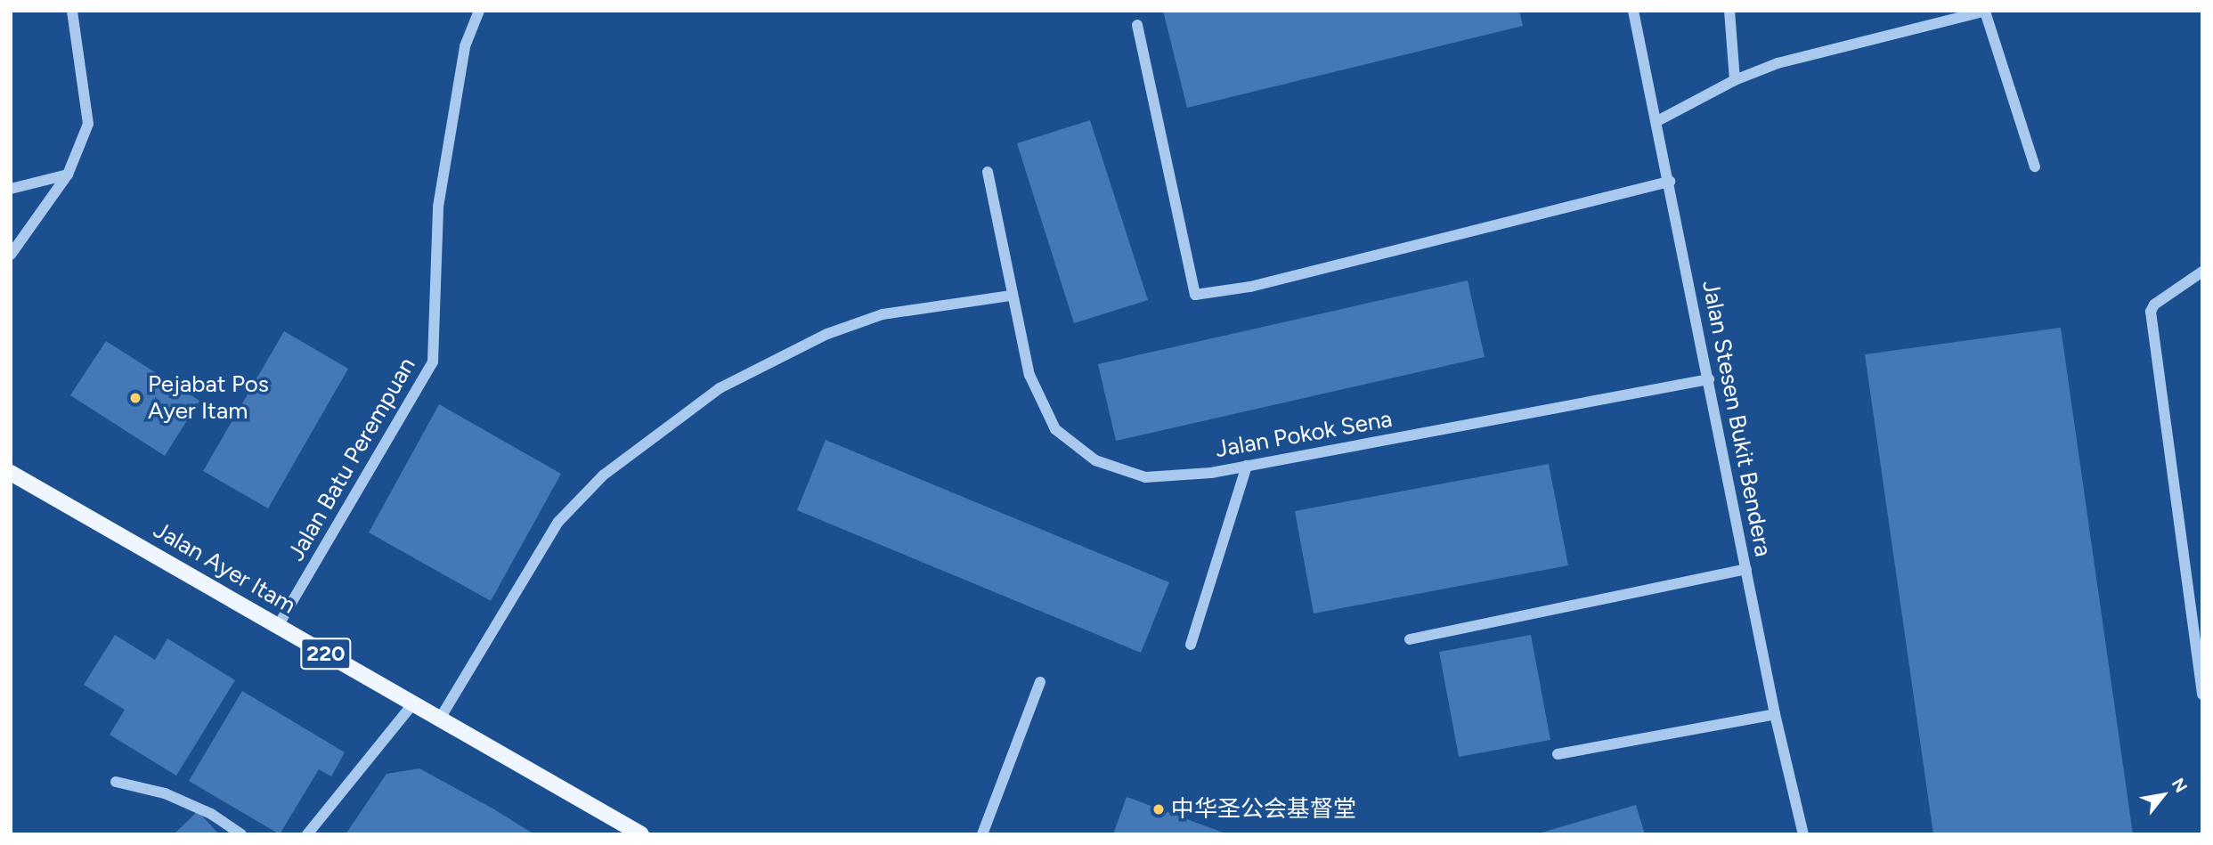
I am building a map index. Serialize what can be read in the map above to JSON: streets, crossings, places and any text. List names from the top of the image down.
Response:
{
  "streets": {
    "main road": ["Jalan Ayer Itam", "220"],
    "street": ["Jalan Stesen Bukit Bendera", "Jalan Pokok Sena", "Jalan Batu Perempuan"]
  },
  "crossings": [
    ["Jalan Stesen Bukit Bendera", "Jalan Pokok Sena"],
    ["Jalan Batu Perempuan", "Jalan Ayer Itam"]
  ],
  "places": ["Pejabat Pos Ayer Itam", "中华圣公会基督堂"],
  "north": "top right"
}
